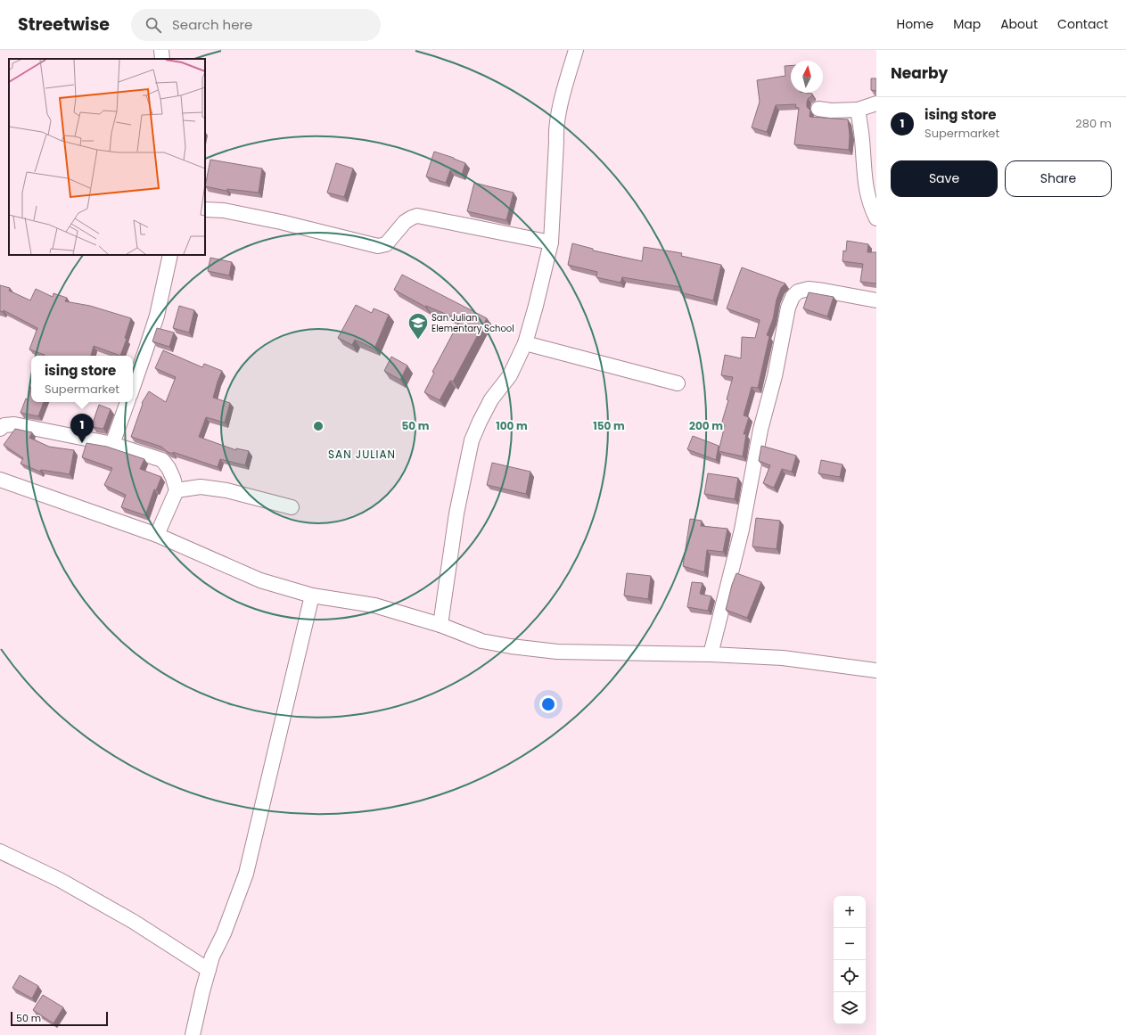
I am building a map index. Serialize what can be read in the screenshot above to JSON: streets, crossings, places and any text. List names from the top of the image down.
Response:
{
  "districts": ["SAN JULIAN"],
  "places": {
    "school or university": ["San Julian Elementary School"]
  },
  "scale_bar": "50 m",
  "north": "top",
  "page": {
    "header": "Streetwise",
    "search": "Search here",
    "nav": [
      "Home",
      "Map",
      "About",
      "Contact"
    ],
    "heading": "Nearby",
    "list": [
      {
        "mark": "1",
        "name": "ising store",
        "note": "Supermarket",
        "value": "280 m"
      }
    ],
    "buttons": ["Save", "Share"],
    "popup": ["ising store", "Supermarket"],
    "pins": "1",
    "map_buttons": ["+", "−"],
    "scale": "50 m"
  },
  "rings": [
    "50 m",
    "100 m",
    "150 m",
    "200 m"
  ]
}
